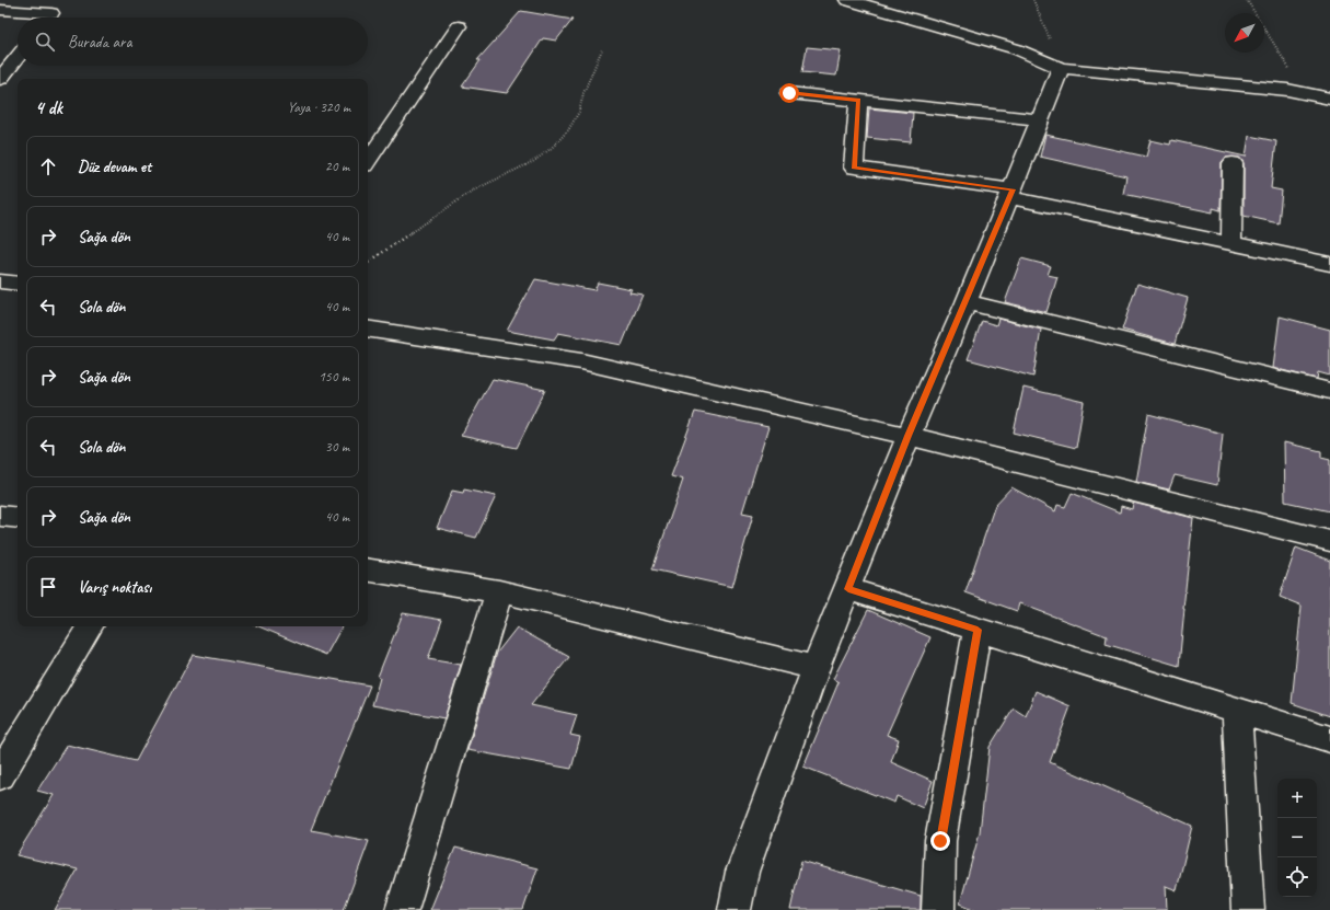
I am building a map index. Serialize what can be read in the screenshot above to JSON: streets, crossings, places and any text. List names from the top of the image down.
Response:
{
  "north": "bottom left",
  "page": {
    "search": "Burada ara",
    "heading": ["4 dk", "Yaya · 320 m"],
    "list": [
      ["Düz devam et", "20 m"],
      ["Sağa dön", "40 m"],
      ["Sola dön", "40 m"],
      ["Sağa dön", "150 m"],
      ["Sola dön", "30 m"],
      ["Sağa dön", "40 m"],
      "Varış noktası"
    ],
    "map_buttons": ["+", "−"]
  }
}
